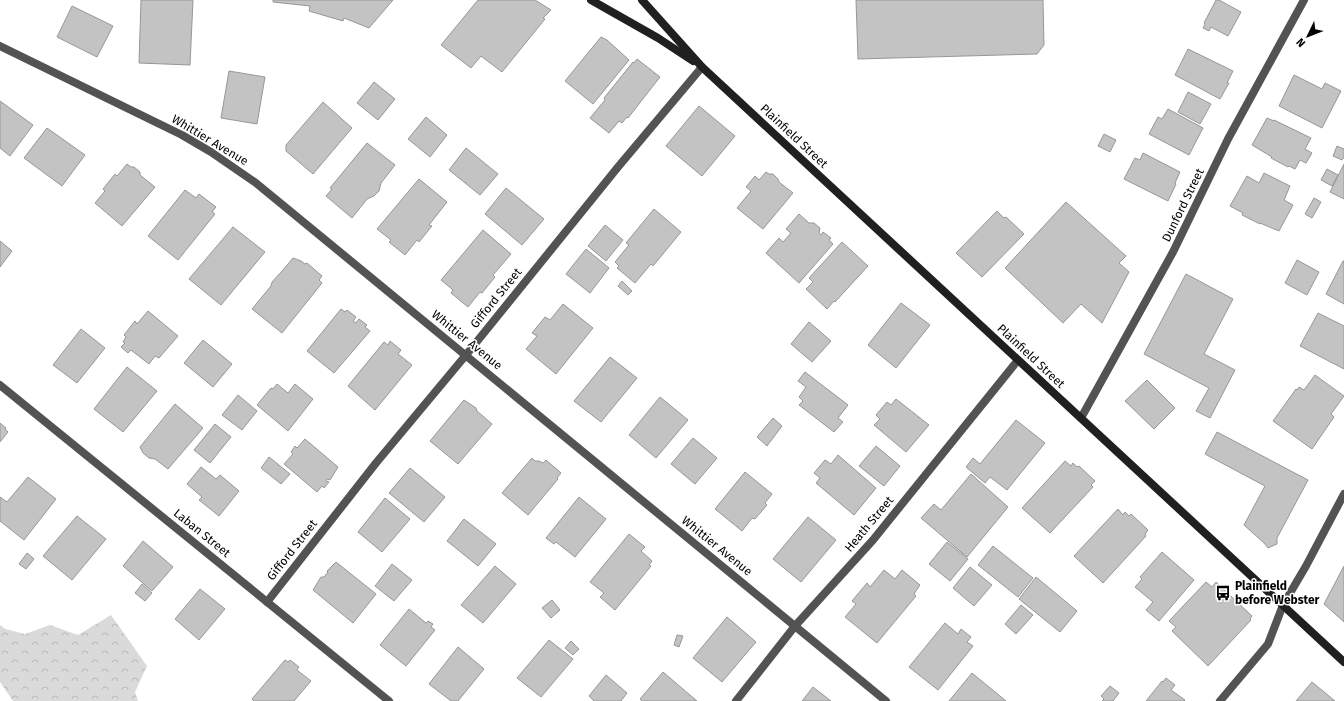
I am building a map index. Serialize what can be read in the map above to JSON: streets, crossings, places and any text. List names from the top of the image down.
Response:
{
  "streets": {
    "main road": ["Plainfield Street"],
    "street": [
      "Whittier Avenue",
      "Dunford Street",
      "Gifford Street",
      "Heath Street",
      "Laban Street"
    ]
  },
  "crossings": [
    ["Plainfield Street", "Dunford Street"],
    ["Plainfield Street", "Gifford Street"],
    ["Plainfield Street", "Heath Street"],
    ["Whittier Avenue", "Gifford Street"],
    ["Whittier Avenue", "Heath Street"],
    ["Gifford Street", "Laban Street"]
  ],
  "places": {
    "bus stop": ["Plainfield before Webster"]
  },
  "north": "bottom left"
}
